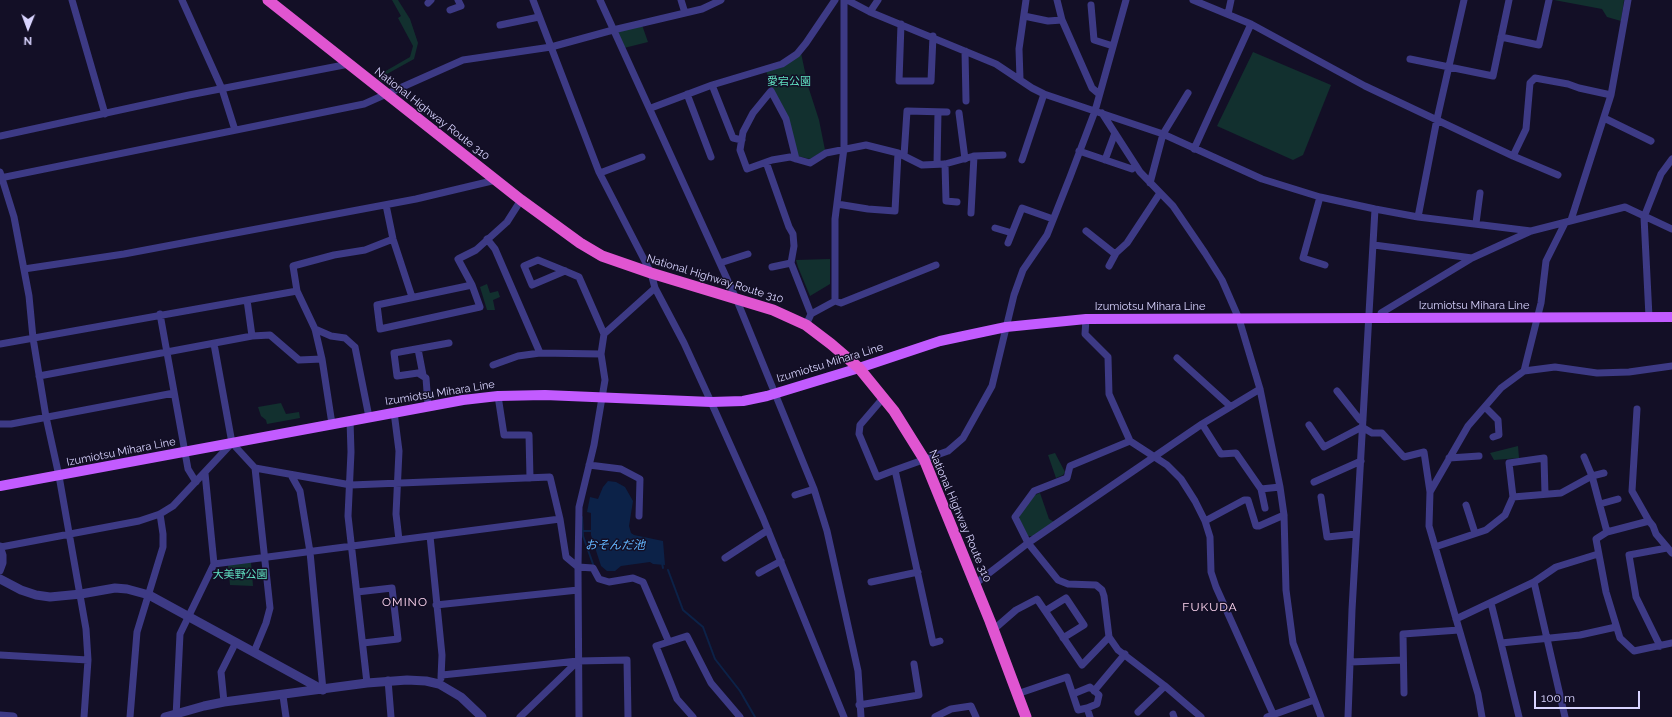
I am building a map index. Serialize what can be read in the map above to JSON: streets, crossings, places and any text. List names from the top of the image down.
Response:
{
  "streets": {
    "highway": ["National Highway Route 310"],
    "main road": ["Izumiotsu Mihara Line"]
  },
  "crossings": [
    ["National Highway Route 310", "Izumiotsu Mihara Line"]
  ],
  "districts": ["OMINO", "FUKUDA"],
  "water": ["おそんだ池"],
  "parks": ["愛宕公園", "大美野公園"],
  "scale_bar": "100 m",
  "north": "bottom"
}
